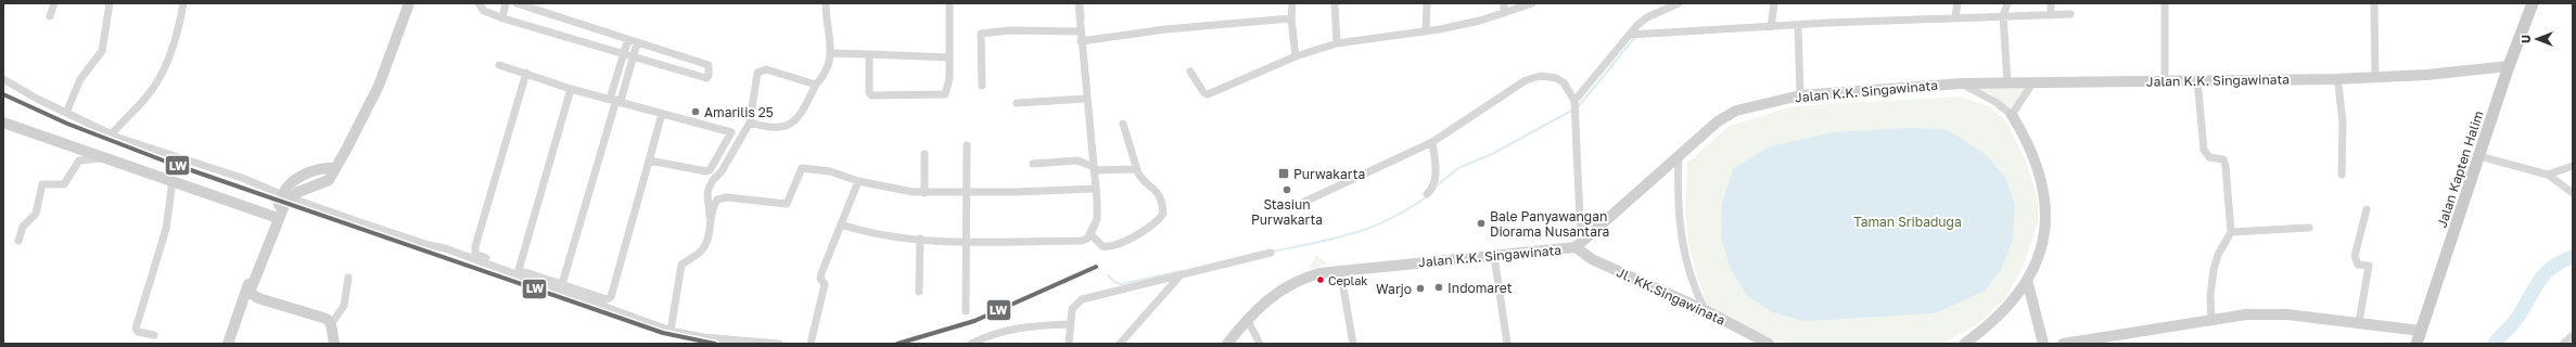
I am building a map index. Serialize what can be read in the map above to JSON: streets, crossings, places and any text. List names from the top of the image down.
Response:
{
  "streets": {
    "main road": ["Jalan Kapten Halim"],
    "street": ["Jalan K.K. Singawinata", "Jl. KK.Singawinata"]
  },
  "crossings": [
    ["Jalan K.K. Singawinata", "Jalan Kapten Halim"],
    ["Jalan K.K. Singawinata", "Jl. KK.Singawinata"]
  ],
  "parks": ["Taman Sribaduga"],
  "places": {
    "other": [
      "Amarilis 25",
      "Stasiun Purwakarta",
      "Bale Panyawangan Diorama Nusantara",
      "Ceplak",
      "Indomaret",
      "Warjo"
    ],
    "transit": ["Purwakarta"]
  },
  "lines": ["transit line LW"],
  "north": "left"
}
